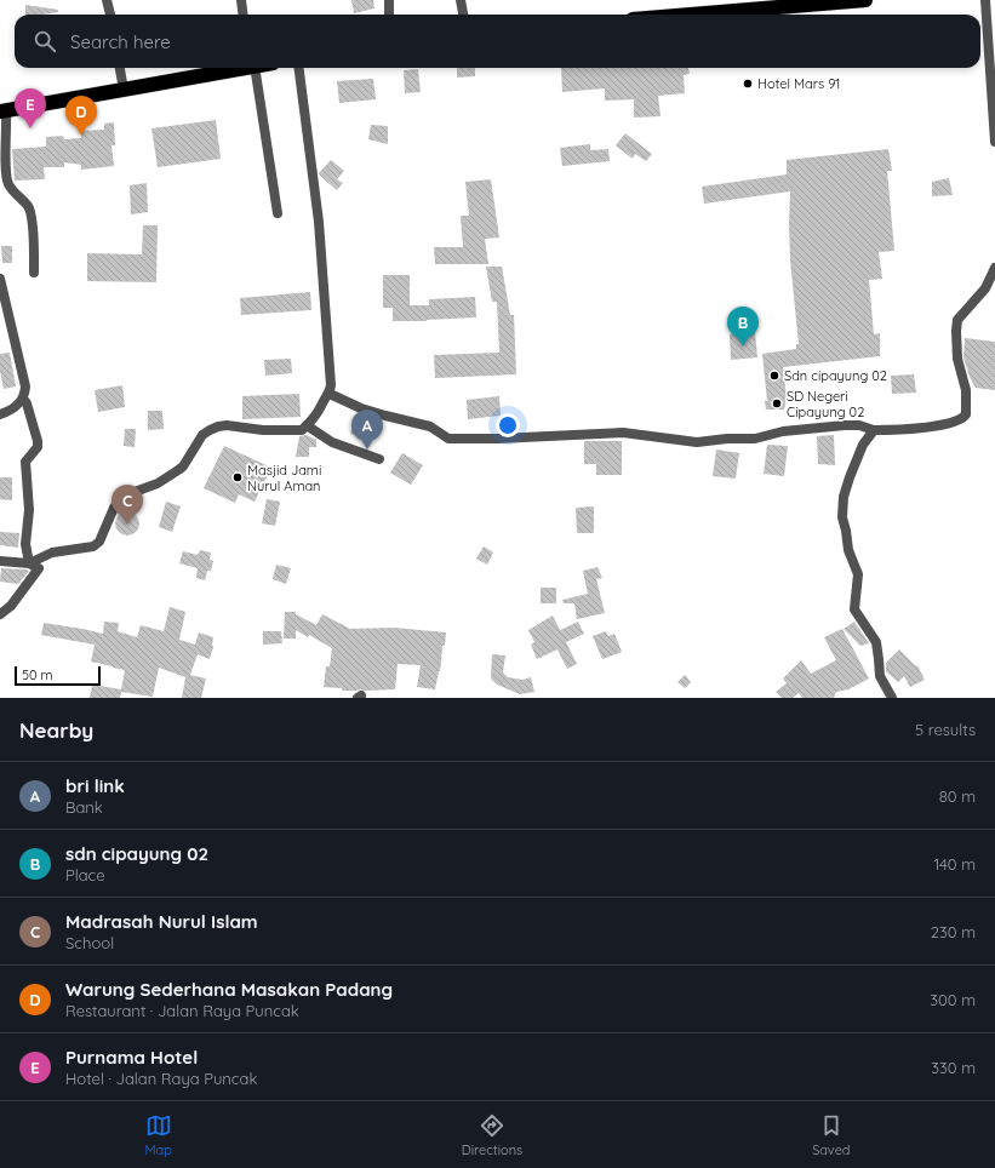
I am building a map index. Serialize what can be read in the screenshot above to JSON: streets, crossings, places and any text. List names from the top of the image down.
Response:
{
  "places": [
    "Hotel Mars 91",
    "Sdn cipayung 02",
    "SD Negeri Cipayung 02",
    "Masjid Jami Nurul Aman"
  ],
  "scale_bar": "50 m",
  "page": {
    "search": "Search here",
    "pins": [
      "E",
      "D",
      "B",
      "A",
      "C"
    ],
    "scale": "50 m",
    "heading": ["Nearby", "5 results"],
    "list": [
      {
        "mark": "A",
        "name": "bri link",
        "note": "Bank",
        "value": "80 m"
      },
      {
        "mark": "B",
        "name": "sdn cipayung 02",
        "note": "Place",
        "value": "140 m"
      },
      {
        "mark": "C",
        "name": "Madrasah Nurul Islam",
        "note": "School",
        "value": "230 m"
      },
      {
        "mark": "D",
        "name": "Warung Sederhana Masakan Padang",
        "note": "Restaurant · Jalan Raya Puncak",
        "value": "300 m"
      },
      {
        "mark": "E",
        "name": "Purnama Hotel",
        "note": "Hotel · Jalan Raya Puncak",
        "value": "330 m"
      }
    ],
    "nav": ["Map", "Directions", "Saved"]
  }
}
